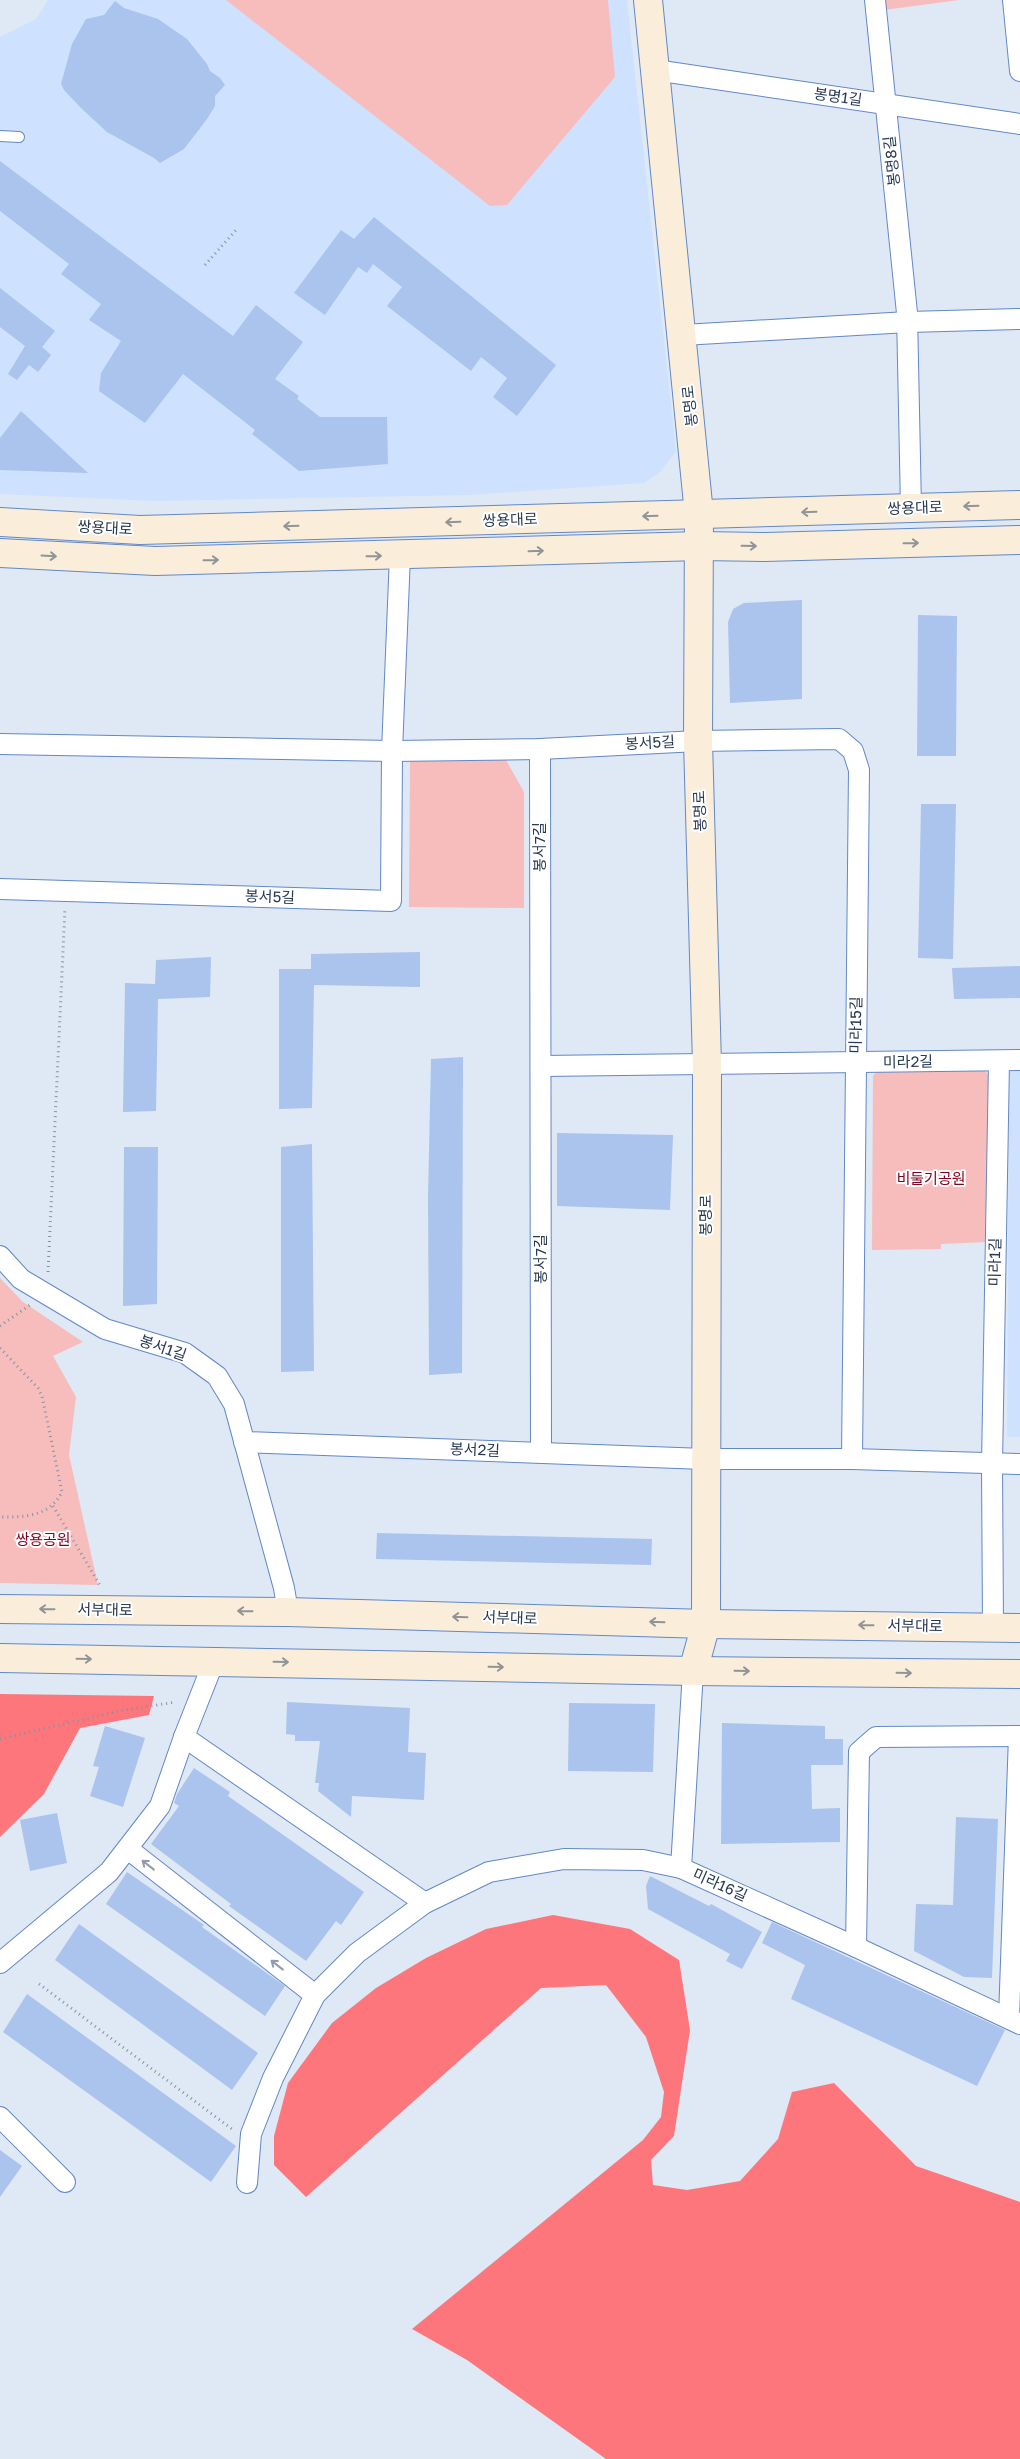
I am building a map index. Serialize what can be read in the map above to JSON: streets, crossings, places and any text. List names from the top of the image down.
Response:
{
  "streets": {
    "main road": ["봉명로", "쌍용대로", "서부대로"],
    "street": [
      "봉명1길",
      "봉명8길",
      "봉서5길",
      "봉서7길",
      "미라15길",
      "미라2길",
      "미라1길",
      "봉서1길",
      "봉서2길",
      "미라16길"
    ]
  },
  "crossings": [
    ["봉명1길", "봉명8길"],
    ["봉명1길", "봉명로"],
    ["봉명8길", "쌍용대로"],
    ["봉명로", "쌍용대로"],
    ["봉명로", "봉서5길"],
    ["봉명로", "미라15길"],
    ["봉명로", "미라2길"],
    ["봉명로", "봉서2길"],
    ["봉명로", "서부대로"],
    ["봉명로", "미라16길"],
    ["쌍용대로", "봉서5길"],
    ["봉서5길", "봉서7길"],
    ["봉서5길", "미라15길"],
    ["봉서7길", "봉서2길"],
    ["미라15길", "미라2길"],
    ["미라2길", "미라1길"],
    ["미라1길", "서부대로"],
    ["봉서1길", "봉서2길"],
    ["봉서1길", "서부대로"]
  ],
  "parks": ["비둘기공원", "쌍용공원"]
}
